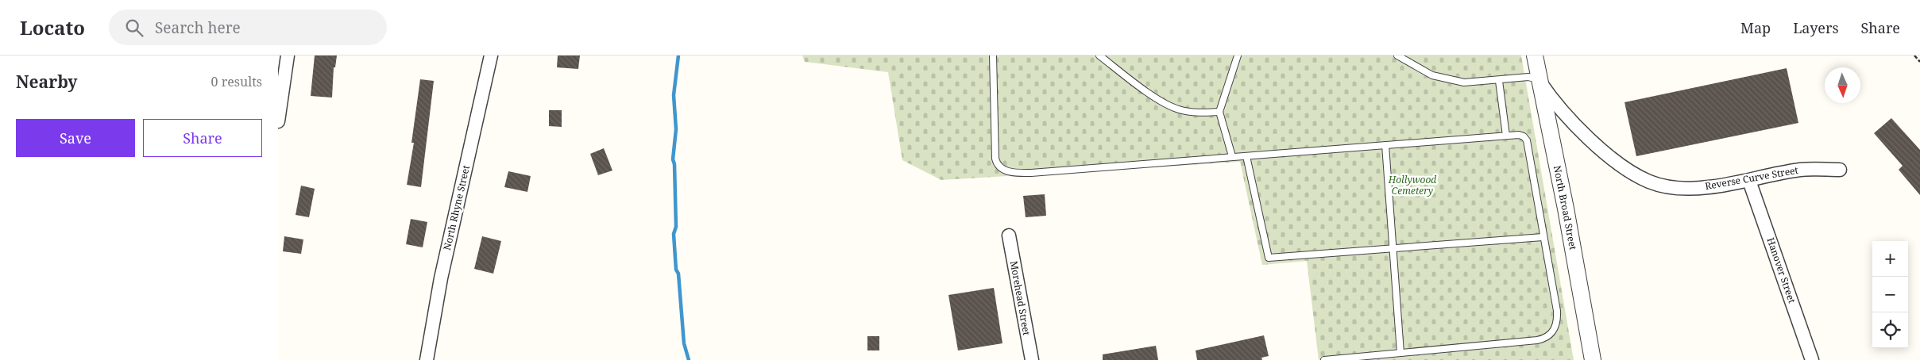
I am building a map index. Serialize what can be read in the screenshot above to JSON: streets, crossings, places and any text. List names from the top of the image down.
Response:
{
  "streets": {
    "street": [
      "Reverse Curve Street",
      "North Rhyne Street",
      "North Broad Street",
      "Hanover Street",
      "Morehead Street"
    ]
  },
  "crossings": [
    ["Reverse Curve Street", "North Broad Street"],
    ["Reverse Curve Street", "Hanover Street"]
  ],
  "parks": ["Hollywood Cemetery"],
  "north": "bottom",
  "page": {
    "header": "Locato",
    "search": "Search here",
    "nav": ["Map", "Layers", "Share"],
    "heading": ["Nearby", "0 results"],
    "buttons": ["Save", "Share"],
    "map_buttons": ["+", "−"]
  }
}
